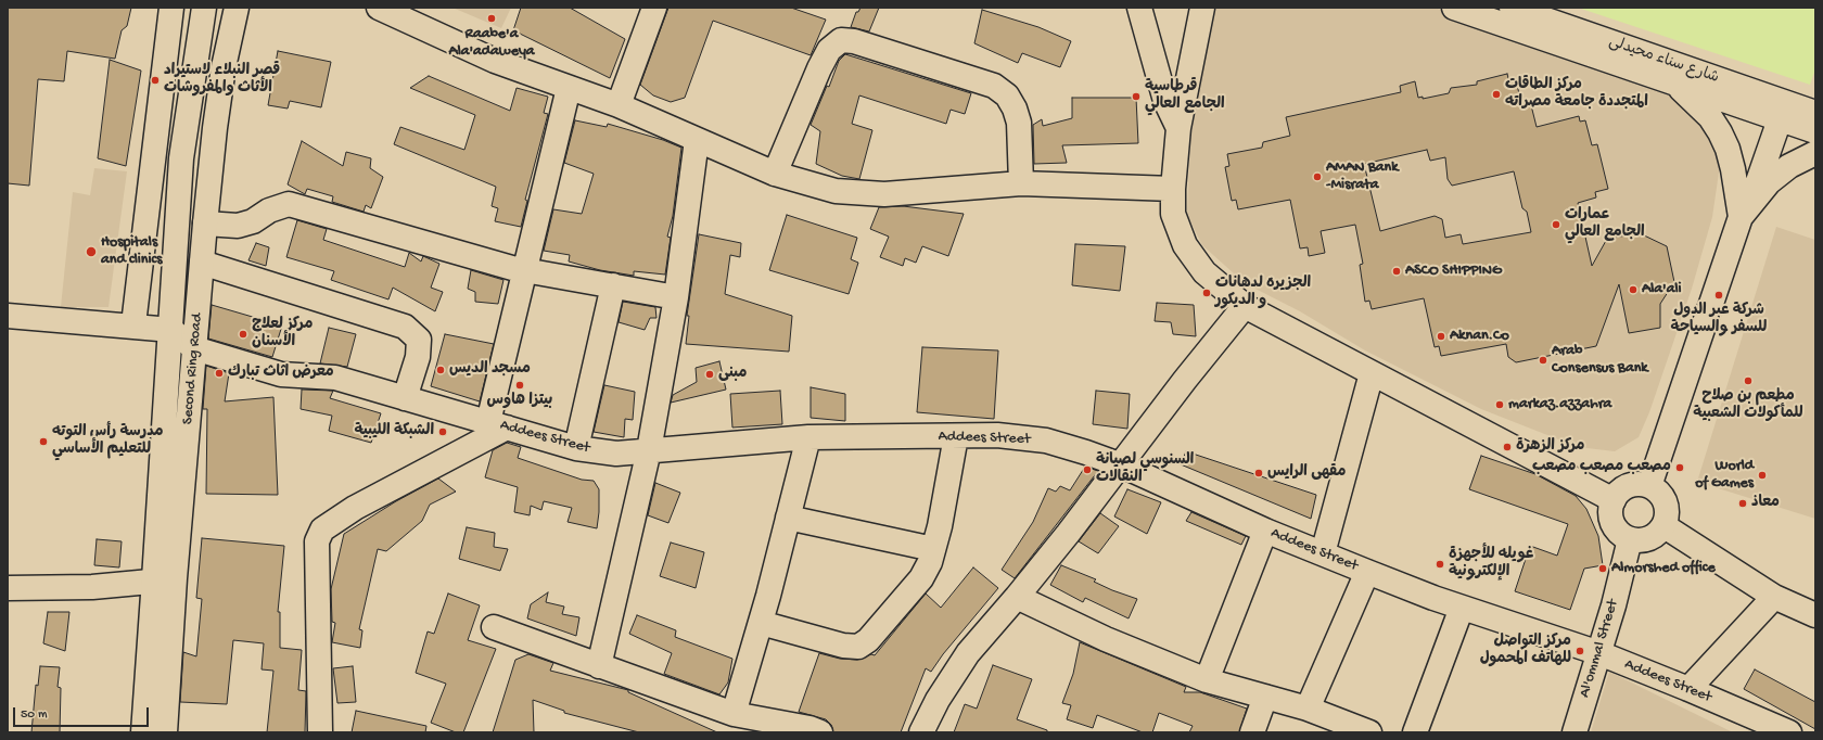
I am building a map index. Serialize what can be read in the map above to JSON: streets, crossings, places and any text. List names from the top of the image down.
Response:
{
  "streets": {
    "street": [
      "شارع سناء محيدلى",
      "Second Ring Road",
      "Addees Street",
      "Al'ommal Street"
    ]
  },
  "crossings": [
    ["Second Ring Road", "Addees Street"],
    ["Addees Street", "Al'ommal Street"]
  ],
  "places": [
    "Raabe'a Ala'adaweya",
    "قصر النبلاء ﻻستيراد اﻷثاث والمفروشات",
    "مركز الطاقات المتجددة جامعة مصراته",
    "قرطاسية الجامع العالي",
    "AMAN Bank -Misrata",
    "عمارات الجامع العالي",
    "Hospitals and clinics",
    "ASCO SHIPPING",
    "Ala'ali",
    "الجزيره لدهانات و الديكور",
    "شركة عبر الدول للسفر والسياحة",
    "مركز لعلاج الأسنان",
    "Aknan.Co",
    "Arab Consensus Bank",
    "مسجد الديس",
    "معرض اثاث تبارك",
    "مبنى",
    "مطعم بن صلاح للمأكولات الشعبية",
    "بيتزا هاوس",
    "markaz.azzahra",
    "الشبكة الليبية",
    "مدرسة رأس التوته للتعليم الأساسي",
    "مركز الزهرة",
    "مصعب مصعب مصعب",
    "السنوسي لصيانة النقالات",
    "مقهى الرايس",
    "World of Games",
    "معاذ",
    "غويله للأجهزة الإلكترونية",
    "Almorshed office",
    "مركز التواصل للهاتف المحمول"
  ],
  "scale_bar": "50 m"
}
